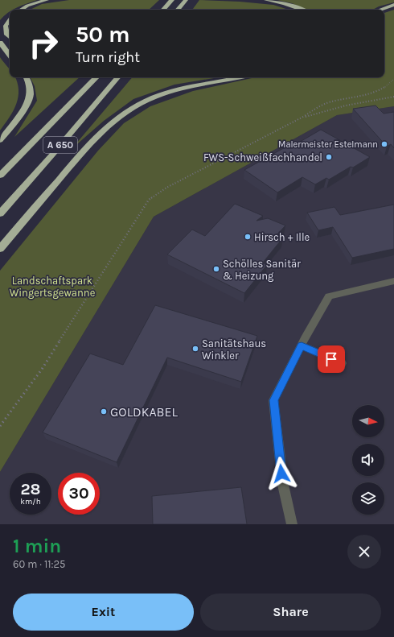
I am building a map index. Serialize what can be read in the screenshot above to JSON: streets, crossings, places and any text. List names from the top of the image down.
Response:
{
  "streets": {
    "highway": ["A 650"]
  },
  "parks": ["Landschaftspark Wingertsgewanne"],
  "places": [
    "Malermeister Estelmann",
    "FWS-Schweißfachhandel",
    "Hirsch + Ille",
    "Schölles Sanitär & Heizung",
    "Sanitätshaus Winkler",
    "GOLDKABEL"
  ],
  "north": "right",
  "page": {
    "turn": ["50 m", "Turn right"],
    "speed": "28 km/h",
    "limit": "30",
    "heading": ["1 min", "60 m · 11:25"],
    "buttons": ["Exit", "Share"]
  }
}
